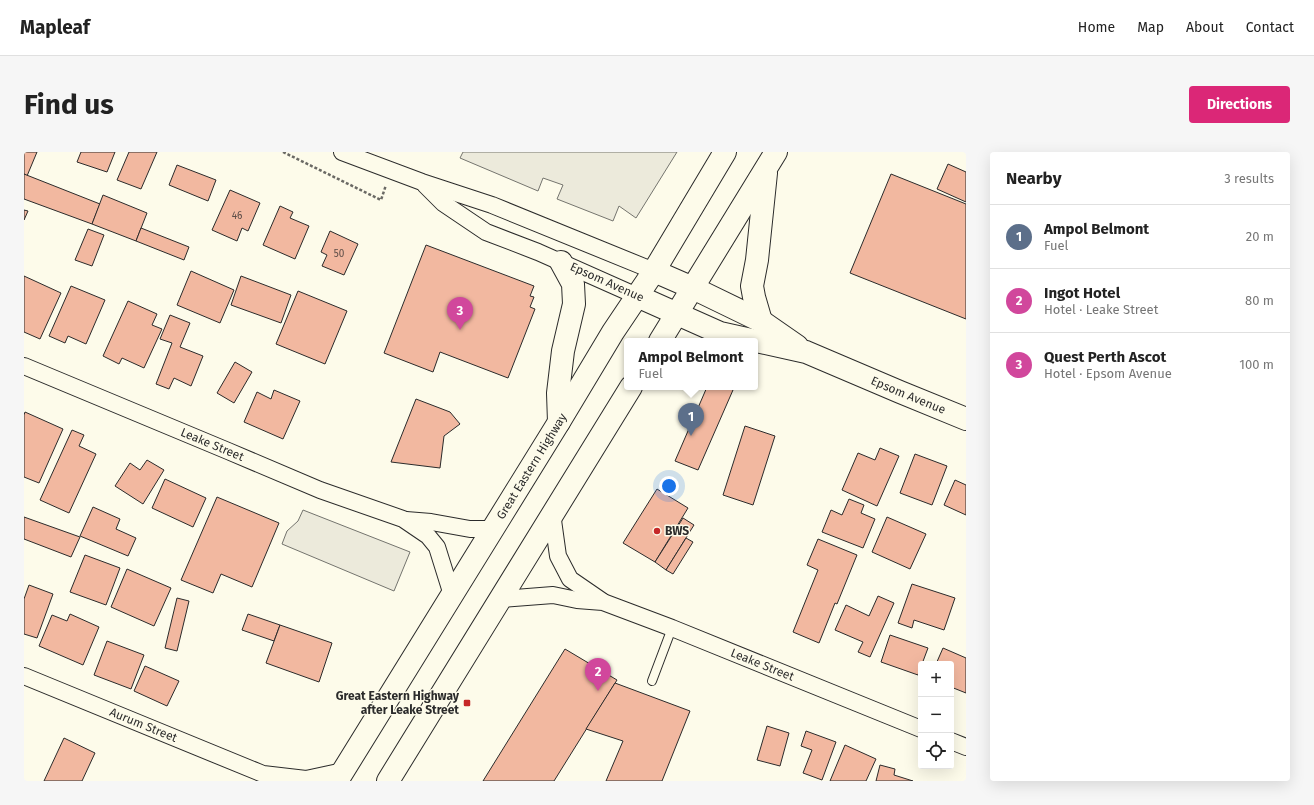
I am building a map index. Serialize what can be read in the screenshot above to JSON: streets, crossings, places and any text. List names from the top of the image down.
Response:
{
  "streets": {
    "main road": ["Epsom Avenue", "Great Eastern Highway"],
    "street": ["Leake Street", "Aurum Street"]
  },
  "crossings": [
    ["Epsom Avenue", "Great Eastern Highway"],
    ["Leake Street", "Great Eastern Highway"],
    ["Great Eastern Highway", "Aurum Street"]
  ],
  "places": {
    "other": ["BWS"],
    "transit": ["Great Eastern Highway after Leake Street"]
  },
  "house_numbers": ["46", "50"],
  "page": {
    "header": "Mapleaf",
    "nav": [
      "Home",
      "Map",
      "About",
      "Contact"
    ],
    "buttons": "Directions",
    "title": "Find us",
    "heading": ["Nearby", "3 results"],
    "list": [
      {
        "mark": "1",
        "name": "Ampol Belmont",
        "note": "Fuel",
        "value": "20 m"
      },
      {
        "mark": "2",
        "name": "Ingot Hotel",
        "note": "Hotel · Leake Street",
        "value": "80 m"
      },
      {
        "mark": "3",
        "name": "Quest Perth Ascot",
        "note": "Hotel · Epsom Avenue",
        "value": "100 m"
      }
    ],
    "pins": ["3", "1", "2"],
    "popup": ["Ampol Belmont", "Fuel"],
    "map_buttons": ["+", "−"]
  }
}
